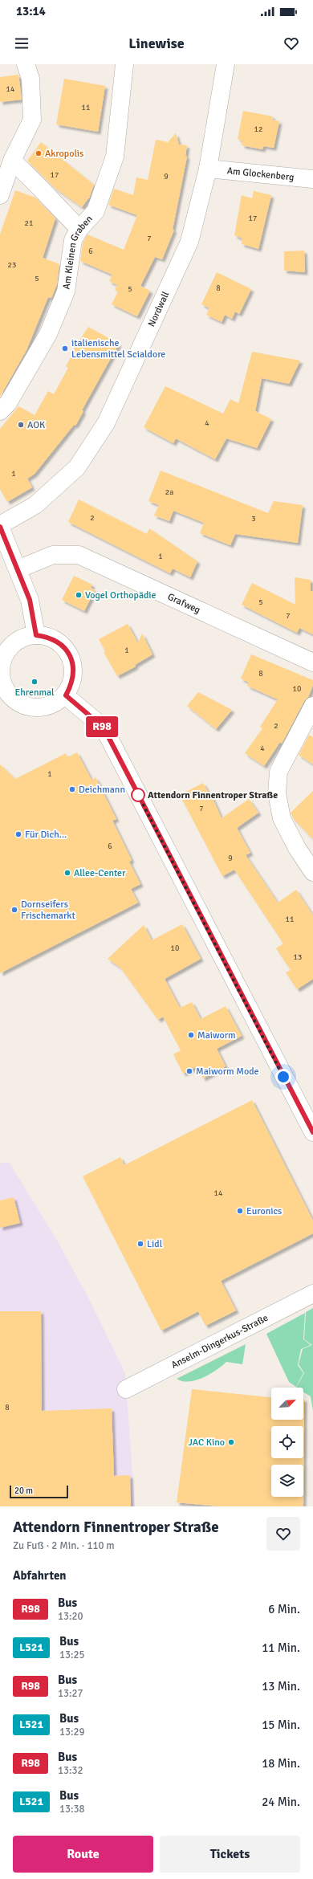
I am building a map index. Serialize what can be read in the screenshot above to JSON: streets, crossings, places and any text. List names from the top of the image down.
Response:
{
  "streets": {
    "street": [
      "Am Glockenberg",
      "Am Kleinen Graben",
      "Nordwall",
      "Grafweg",
      "Anselm-Dingerkus-Straße"
    ]
  },
  "crossings": [
    ["Am Glockenberg", "Nordwall"]
  ],
  "places": [
    "Akropolis",
    "italienische Lebensmittel Scialdore",
    "AOK",
    "Vogel Orthopädie",
    "Ehrenmal",
    "Deichmann",
    "Attendorn Finnentroper Straße",
    "Für Dich...",
    "Allee-Center",
    "Dornseifers Frischemarkt",
    "Maiworm",
    "Maiworm Mode",
    "Euronics",
    "Lidl",
    "JAC Kino"
  ],
  "lines": ["bus line R98"],
  "house_numbers": [
    "14",
    "11",
    "12",
    "17",
    "9",
    "17",
    "21",
    "7",
    "6",
    "23",
    "5",
    "8",
    "5",
    "4",
    "1",
    "2a",
    "2",
    "3",
    "1",
    "5",
    "7",
    "1",
    "8",
    "10",
    "2",
    "4",
    "1",
    "7",
    "6",
    "9",
    "11",
    "10",
    "13",
    "14",
    "8"
  ],
  "scale_bar": "20 m",
  "north": "top right",
  "page": {
    "status": "13:14",
    "header": "Linewise",
    "on_map": "R98",
    "scale": "20 m",
    "heading": [
      ["Attendorn Finnentroper Straße", "Zu Fuß · 2 Min. · 110 m"],
      "Abfahrten"
    ],
    "list": [
      {
        "mark": "R98",
        "name": "Bus",
        "note": "13:20",
        "value": "6 Min."
      },
      {
        "mark": "L521",
        "name": "Bus",
        "note": "13:25",
        "value": "11 Min."
      },
      {
        "mark": "R98",
        "name": "Bus",
        "note": "13:27",
        "value": "13 Min."
      },
      {
        "mark": "L521",
        "name": "Bus",
        "note": "13:29",
        "value": "15 Min."
      },
      {
        "mark": "R98",
        "name": "Bus",
        "note": "13:32",
        "value": "18 Min."
      },
      {
        "mark": "L521",
        "name": "Bus",
        "note": "13:38",
        "value": "24 Min."
      }
    ],
    "buttons": ["Route", "Tickets"]
  }
}
